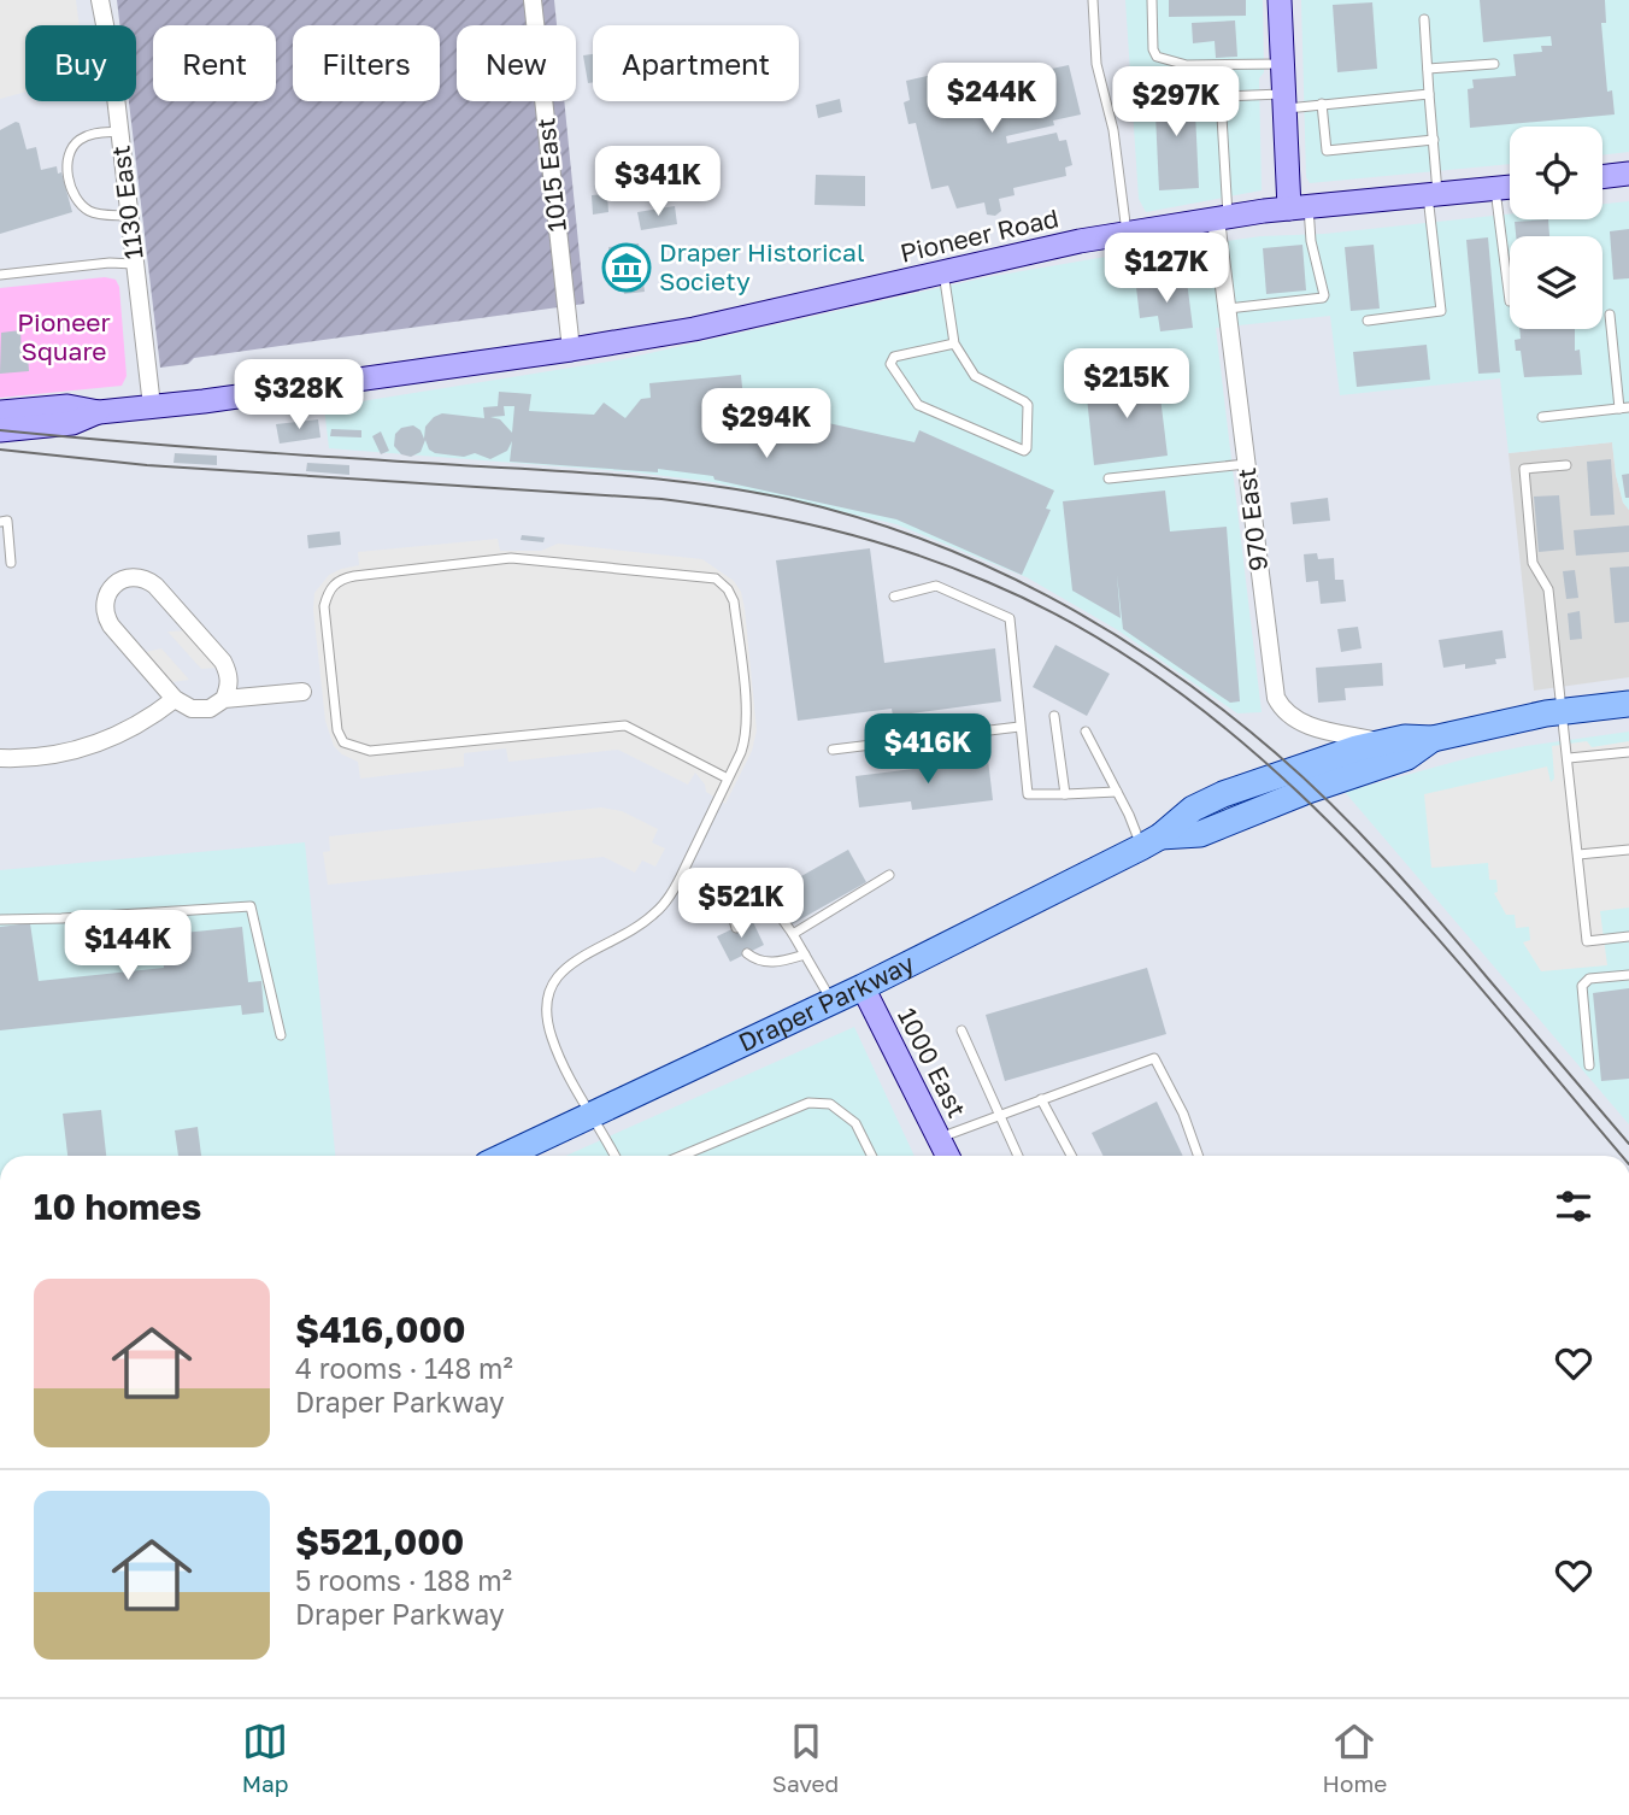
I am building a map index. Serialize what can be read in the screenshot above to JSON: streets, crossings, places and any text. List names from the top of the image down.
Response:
{
  "streets": {
    "main road": ["Draper Parkway"],
    "street": [
      "1015 East",
      "1130 East",
      "Pioneer Road",
      "970 East",
      "1000 East"
    ]
  },
  "crossings": [
    ["1015 East", "Pioneer Road"],
    ["1130 East", "Pioneer Road"],
    ["Pioneer Road", "970 East"],
    ["970 East", "Draper Parkway"],
    ["Draper Parkway", "1000 East"]
  ],
  "parks": ["Pioneer Square"],
  "places": {
    "museum": ["Draper Historical Society"]
  },
  "page": {
    "chip": [
      "Buy",
      "Rent",
      "Filters",
      "New",
      "Apartment"
    ],
    "price": [
      "$244K",
      "$297K",
      "$341K",
      "$127K",
      "$215K",
      "$328K",
      "$294K",
      "$416K",
      "$521K",
      "$144K"
    ],
    "heading": "10 homes",
    "list": [
      {
        "name": "$416,000",
        "note": "4 rooms · 148 m² · Draper Parkway"
      },
      {
        "name": "$521,000",
        "note": "5 rooms · 188 m² · Draper Parkway"
      }
    ],
    "tabs": ["Map", "Saved", "Home"]
  }
}
